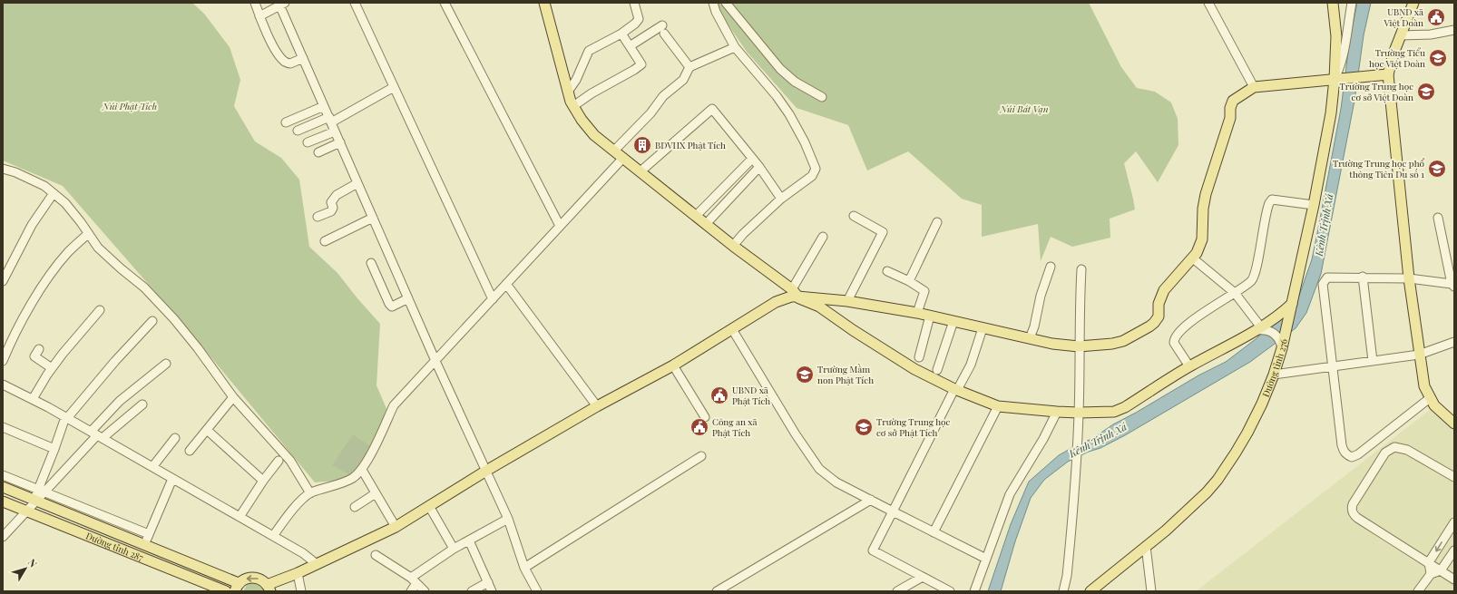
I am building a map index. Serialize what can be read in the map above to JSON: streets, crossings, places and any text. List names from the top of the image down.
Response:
{
  "streets": {
    "main road": ["Đường tỉnh 276", "Đường tỉnh 287"]
  },
  "water": ["Kênh Trịnh Xá"],
  "parks": ["Núi Phật Tích", "Núi Bát Vạn"],
  "places": {
    "public building": ["UBND xã Việt Đoàn", "UBND xã Phật Tích", "Công an xã Phật Tích"],
    "school or university": [
      "Trường Tiểu học Việt Đoàn",
      "Trường Trung học cơ sở Việt Đoàn",
      "Trường Trung học phổ thông Tiên Du số 1",
      "Trường Mầm non Phật Tích",
      "Trường Trung học cơ sở Phật Tích"
    ],
    "building": ["BDVHX Phật Tích"]
  },
  "north": "top right"
}
